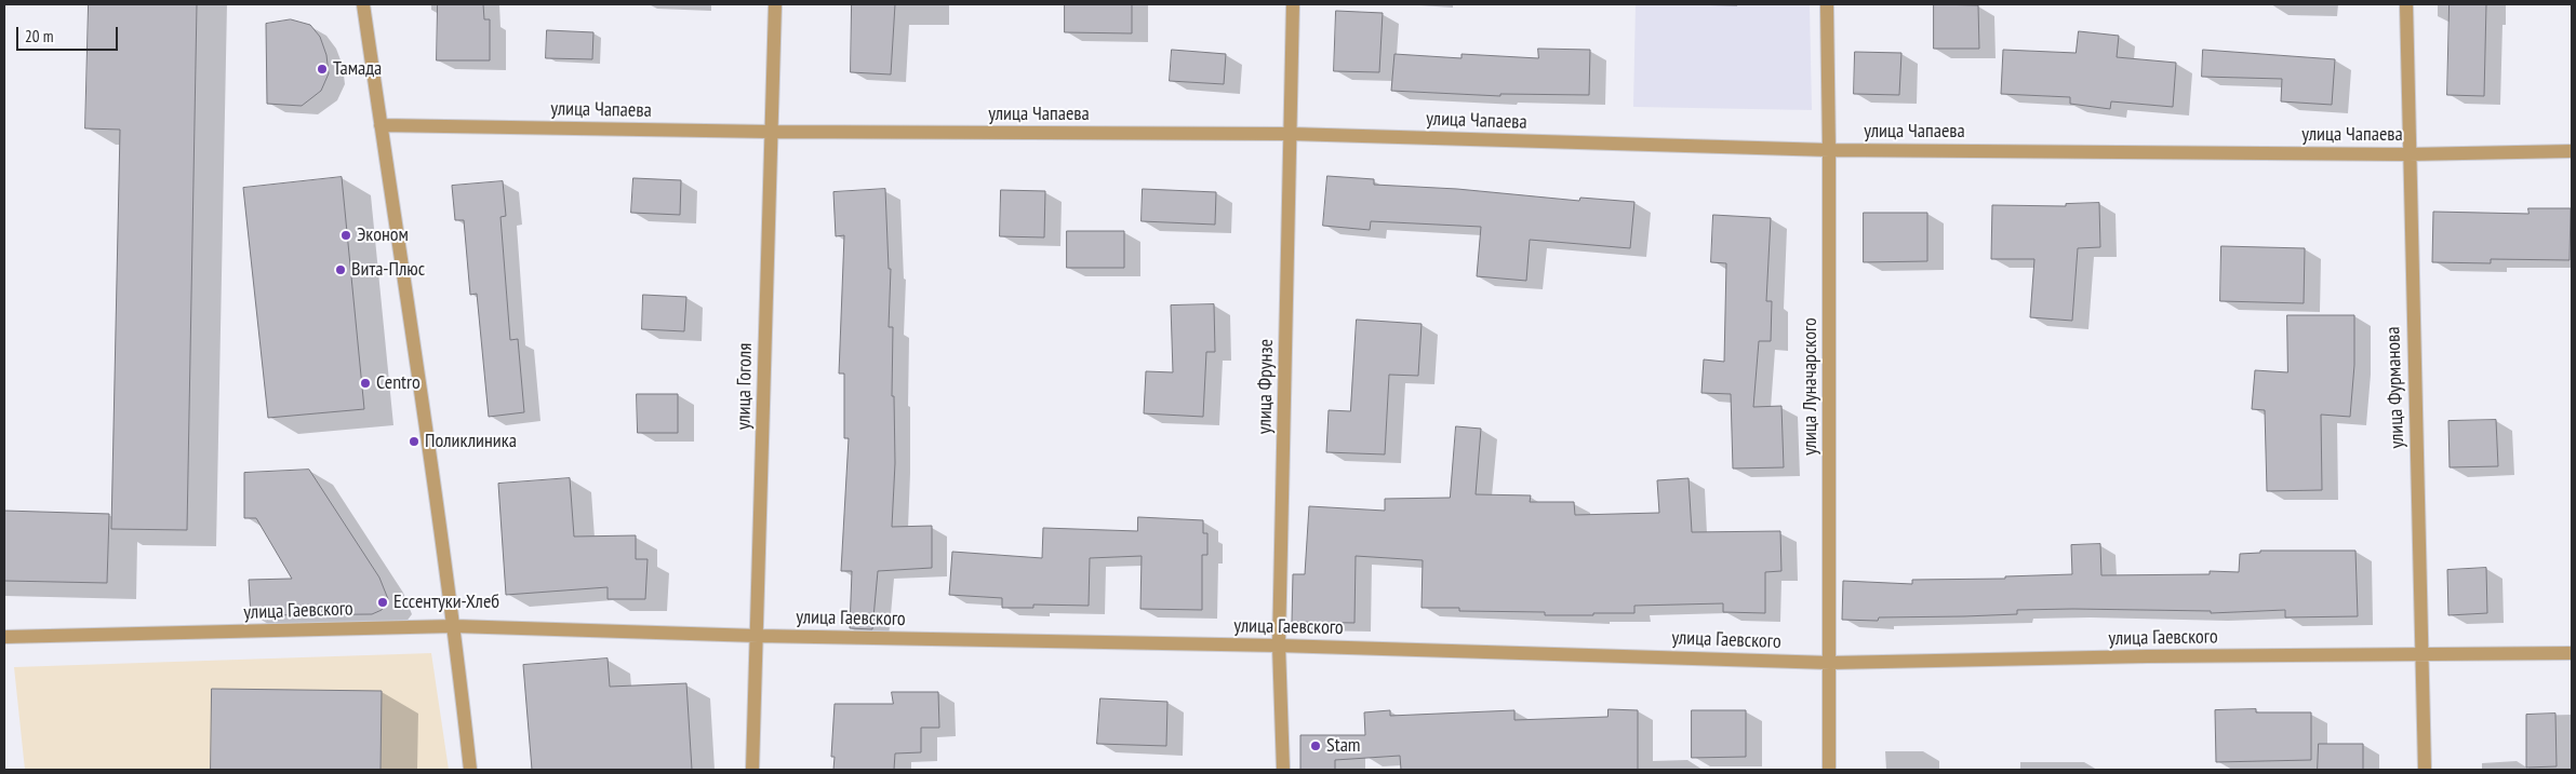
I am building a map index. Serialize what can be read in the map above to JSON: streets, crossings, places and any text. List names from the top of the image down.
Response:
{
  "streets": {
    "street": [
      "улица Чапаева",
      "улица Гоголя",
      "улица Фрунзе",
      "улица Луначарского",
      "улица Фурманова",
      "улица Гаевского"
    ]
  },
  "crossings": [
    ["улица Чапаева", "улица Гоголя"],
    ["улица Чапаева", "улица Фрунзе"],
    ["улица Чапаева", "улица Луначарского"],
    ["улица Чапаева", "улица Фурманова"],
    ["улица Гоголя", "улица Гаевского"],
    ["улица Фрунзе", "улица Гаевского"],
    ["улица Луначарского", "улица Гаевского"],
    ["улица Фурманова", "улица Гаевского"]
  ],
  "places": [
    "Тамада",
    "Эконом",
    "Вита-Плюс",
    "Centro",
    "Поликлиника",
    "Ессентуки-Хлеб",
    "Stam"
  ],
  "scale_bar": "20 m"
}
